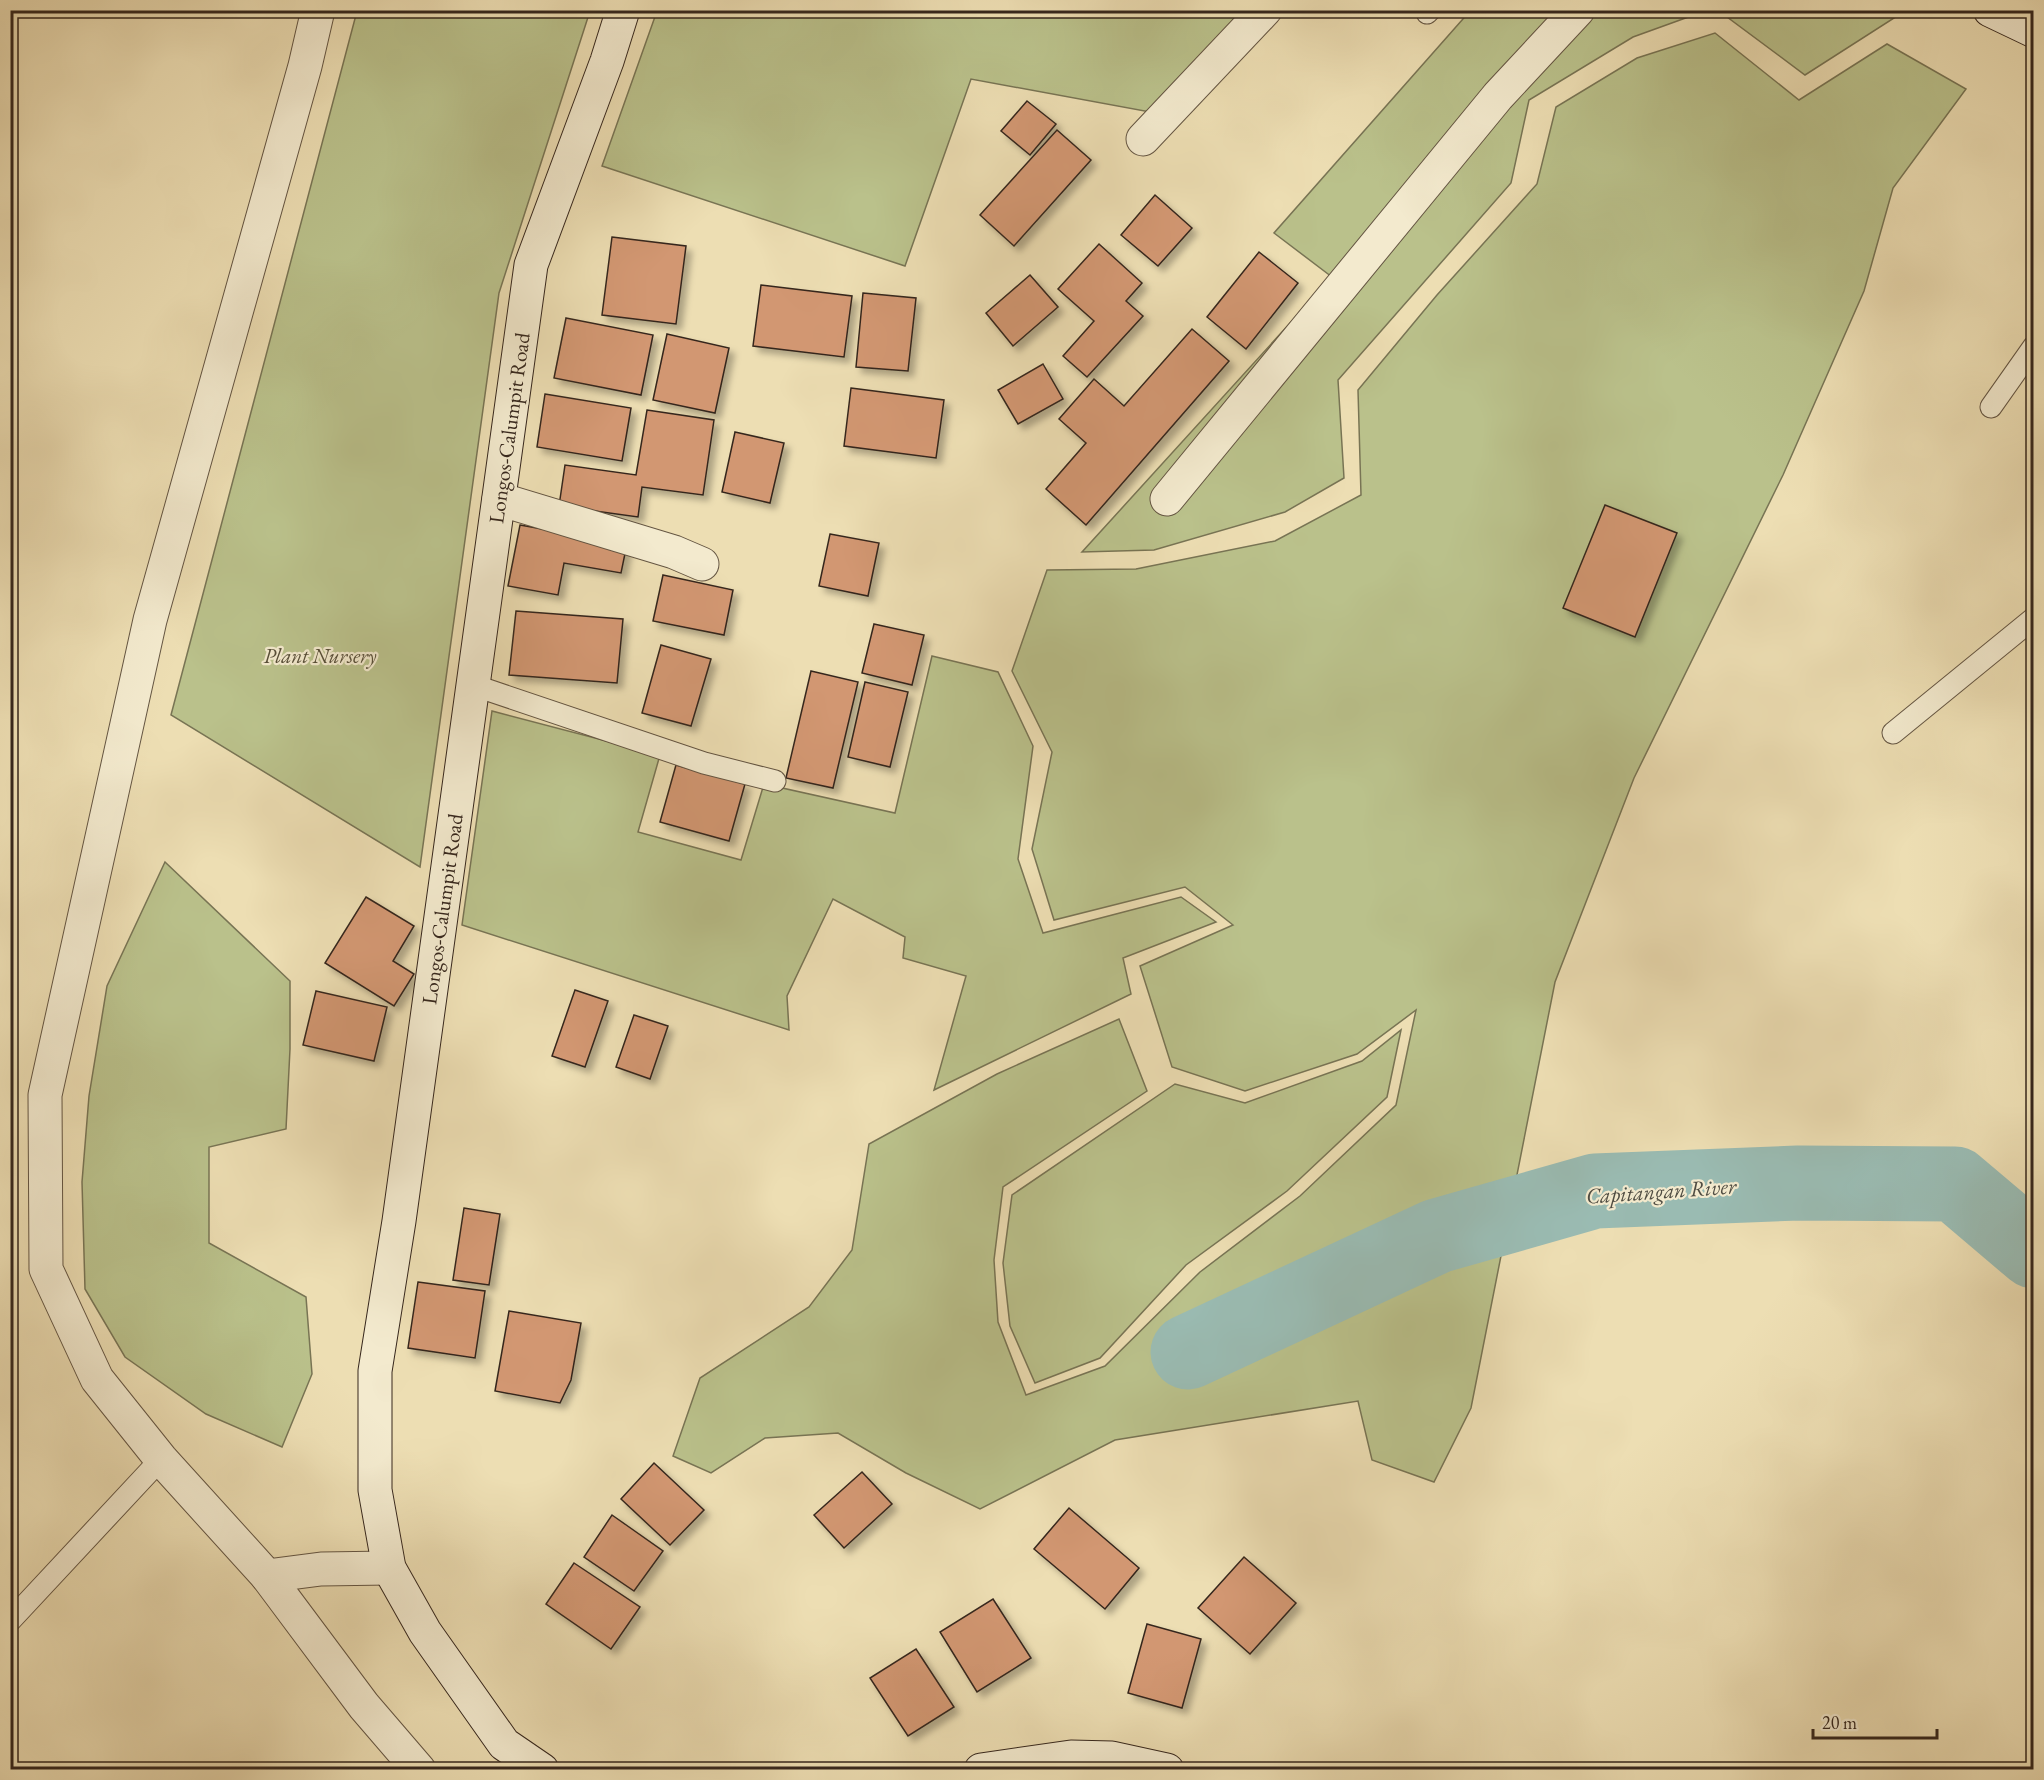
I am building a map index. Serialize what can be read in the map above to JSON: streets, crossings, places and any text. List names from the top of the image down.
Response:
{
  "streets": {
    "street": ["Longos-Calumpit Road"]
  },
  "water": ["Capitangan River"],
  "parks": ["Plant Nursery"],
  "scale_bar": "20 m"
}
